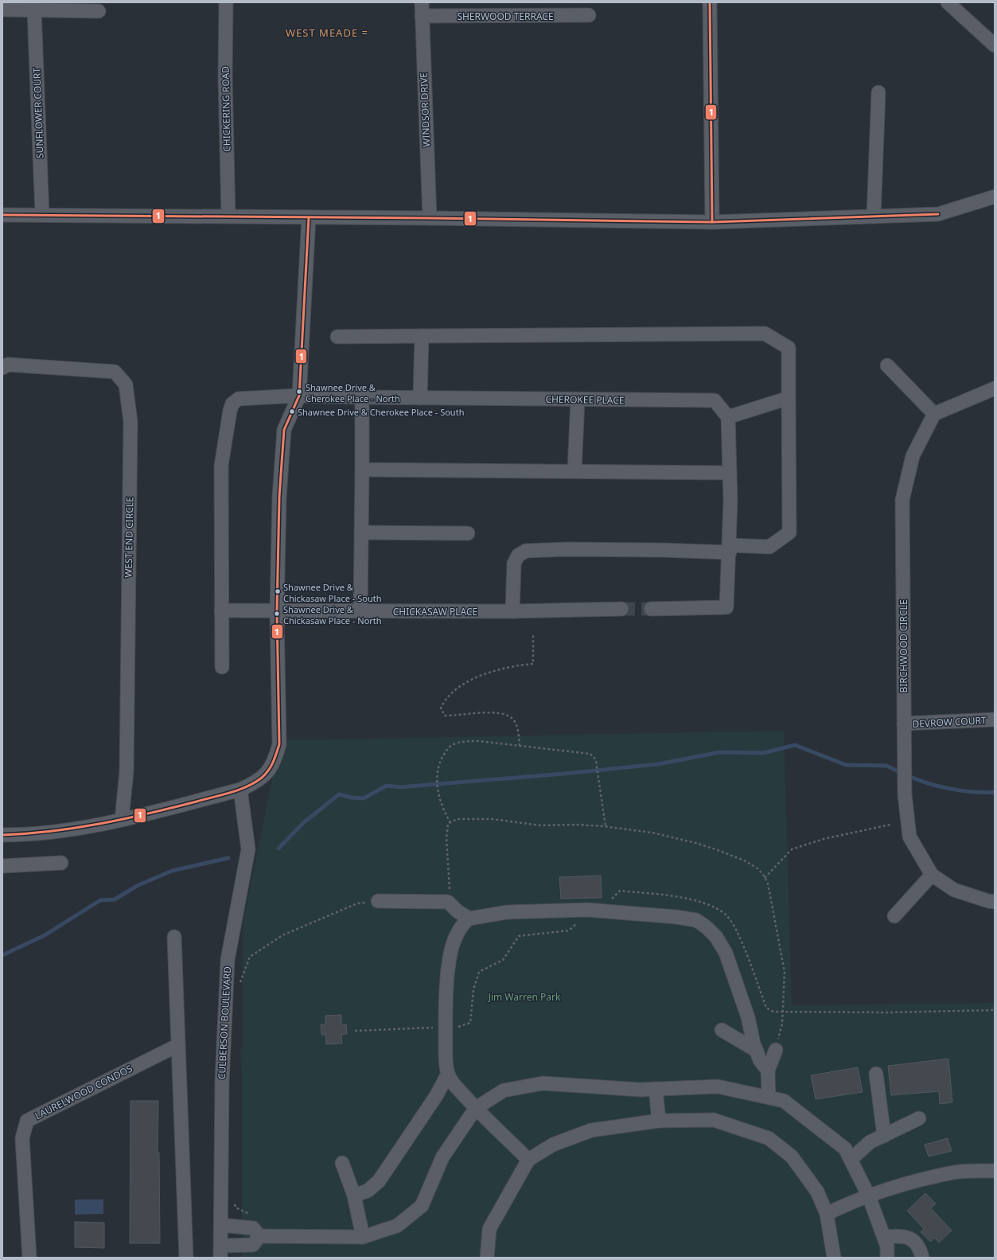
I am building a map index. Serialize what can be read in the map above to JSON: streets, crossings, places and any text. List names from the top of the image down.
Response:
{
  "streets": {
    "street": [
      "SHERWOOD TERRACE",
      "CHICKERING ROAD",
      "WINDSOR DRIVE",
      "SUNFLOWER COURT",
      "CHEROKEE PLACE",
      "WEST END CIRCLE",
      "CHICKASAW PLACE",
      "BIRCHWOOD CIRCLE",
      "DEVROW COURT",
      "CULBERSON BOULEVARD",
      "LAURELWOOD CONDOS"
    ]
  },
  "crossings": [
    ["SHERWOOD TERRACE", "WINDSOR DRIVE"],
    ["CHEROKEE PLACE", "CHICKASAW PLACE"],
    ["BIRCHWOOD CIRCLE", "DEVROW COURT"]
  ],
  "districts": ["WEST MEADE ="],
  "parks": ["Jim Warren Park"],
  "places": [
    "Shawnee Drive & Cherokee Place - North",
    "Shawnee Drive & Cherokee Place - South",
    "Shawnee Drive & Chickasaw Place - South",
    "Shawnee Drive & Chickasaw Place - North"
  ],
  "lines": ["transit line 1"]
}
